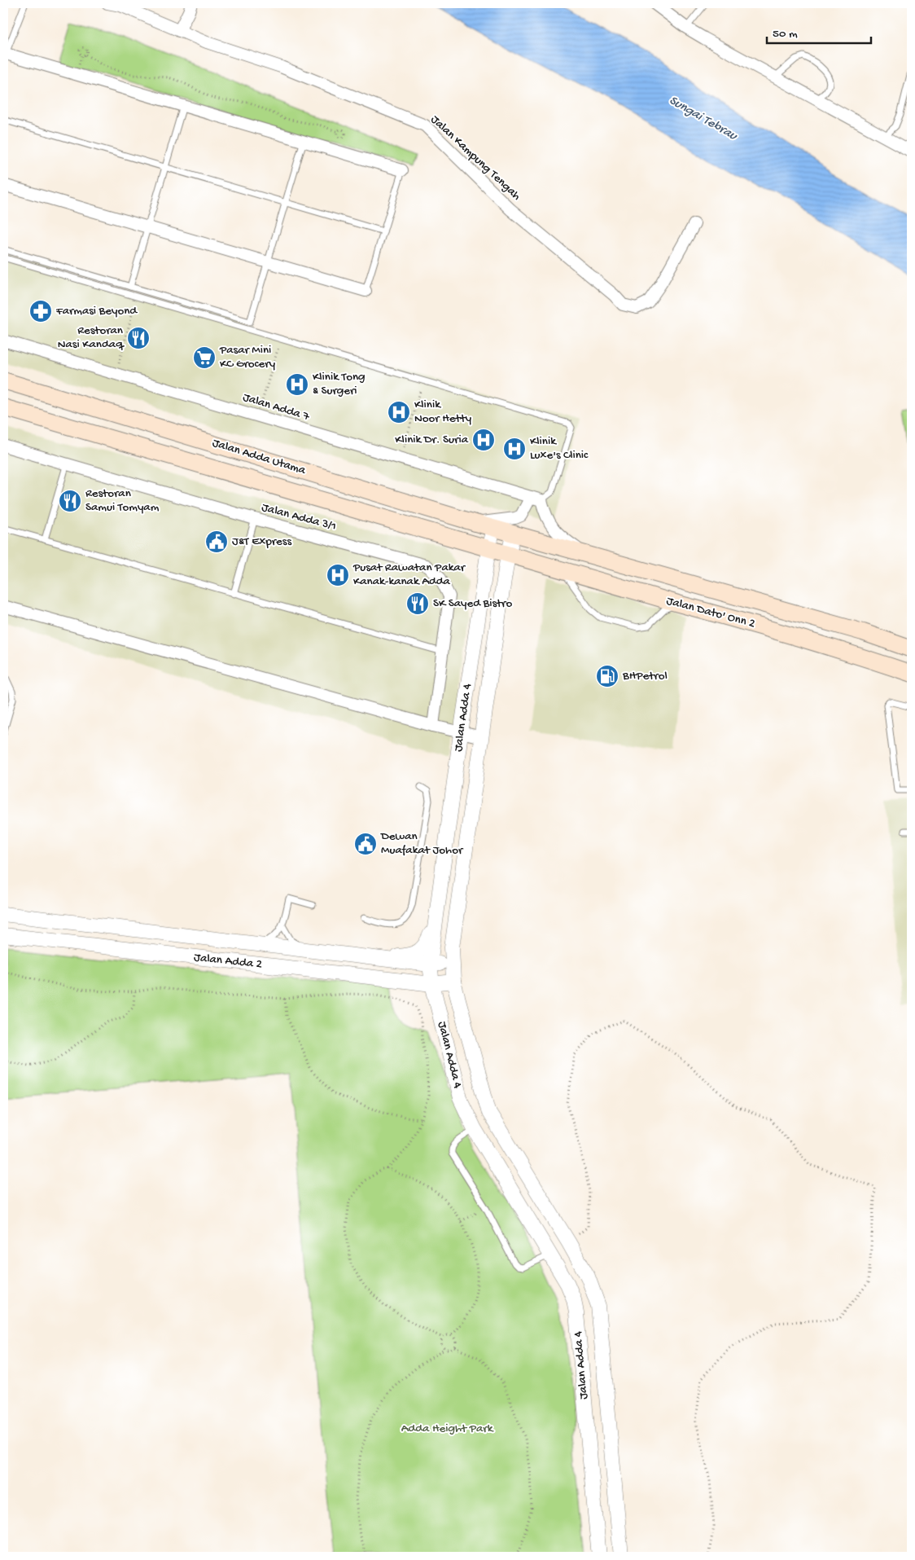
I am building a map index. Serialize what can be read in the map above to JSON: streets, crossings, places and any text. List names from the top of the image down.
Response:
{
  "streets": {
    "main road": ["Jalan Adda Utama", "Jalan Dato' Onn 2"],
    "street": [
      "Jalan Kampung Tengah",
      "Jalan Adda 7",
      "Jalan Adda 3/1",
      "Jalan Adda 4",
      "Jalan Adda 2"
    ]
  },
  "crossings": [
    ["Jalan Adda Utama", "Jalan Dato' Onn 2"],
    ["Jalan Adda Utama", "Jalan Adda 4"],
    ["Jalan Dato' Onn 2", "Jalan Adda 4"],
    ["Jalan Adda 4", "Jalan Adda 2"]
  ],
  "water": ["Sungai Tebrau"],
  "parks": ["Adda Height Park"],
  "places": {
    "pharmacy": ["Farmasi Beyond"],
    "restaurant": ["Restoran Nasi Kandaq", "Restoran Samui Tomyam", "SK Sayed Bistro"],
    "supermarket": ["Pasar Mini KC Grocery"],
    "hospital": [
      "Klinik Tong & Surgeri",
      "Klinik Noor Hetty",
      "Klinik Dr. Suria",
      "Klinik Luxe's Clinic",
      "Pusat Rawatan Pakar Kanak-kanak Adda"
    ],
    "public building": ["J&T Express", "Dewan Muafakat Johor"],
    "fuel station": ["BHPetrol"]
  },
  "scale_bar": "50 m"
}
